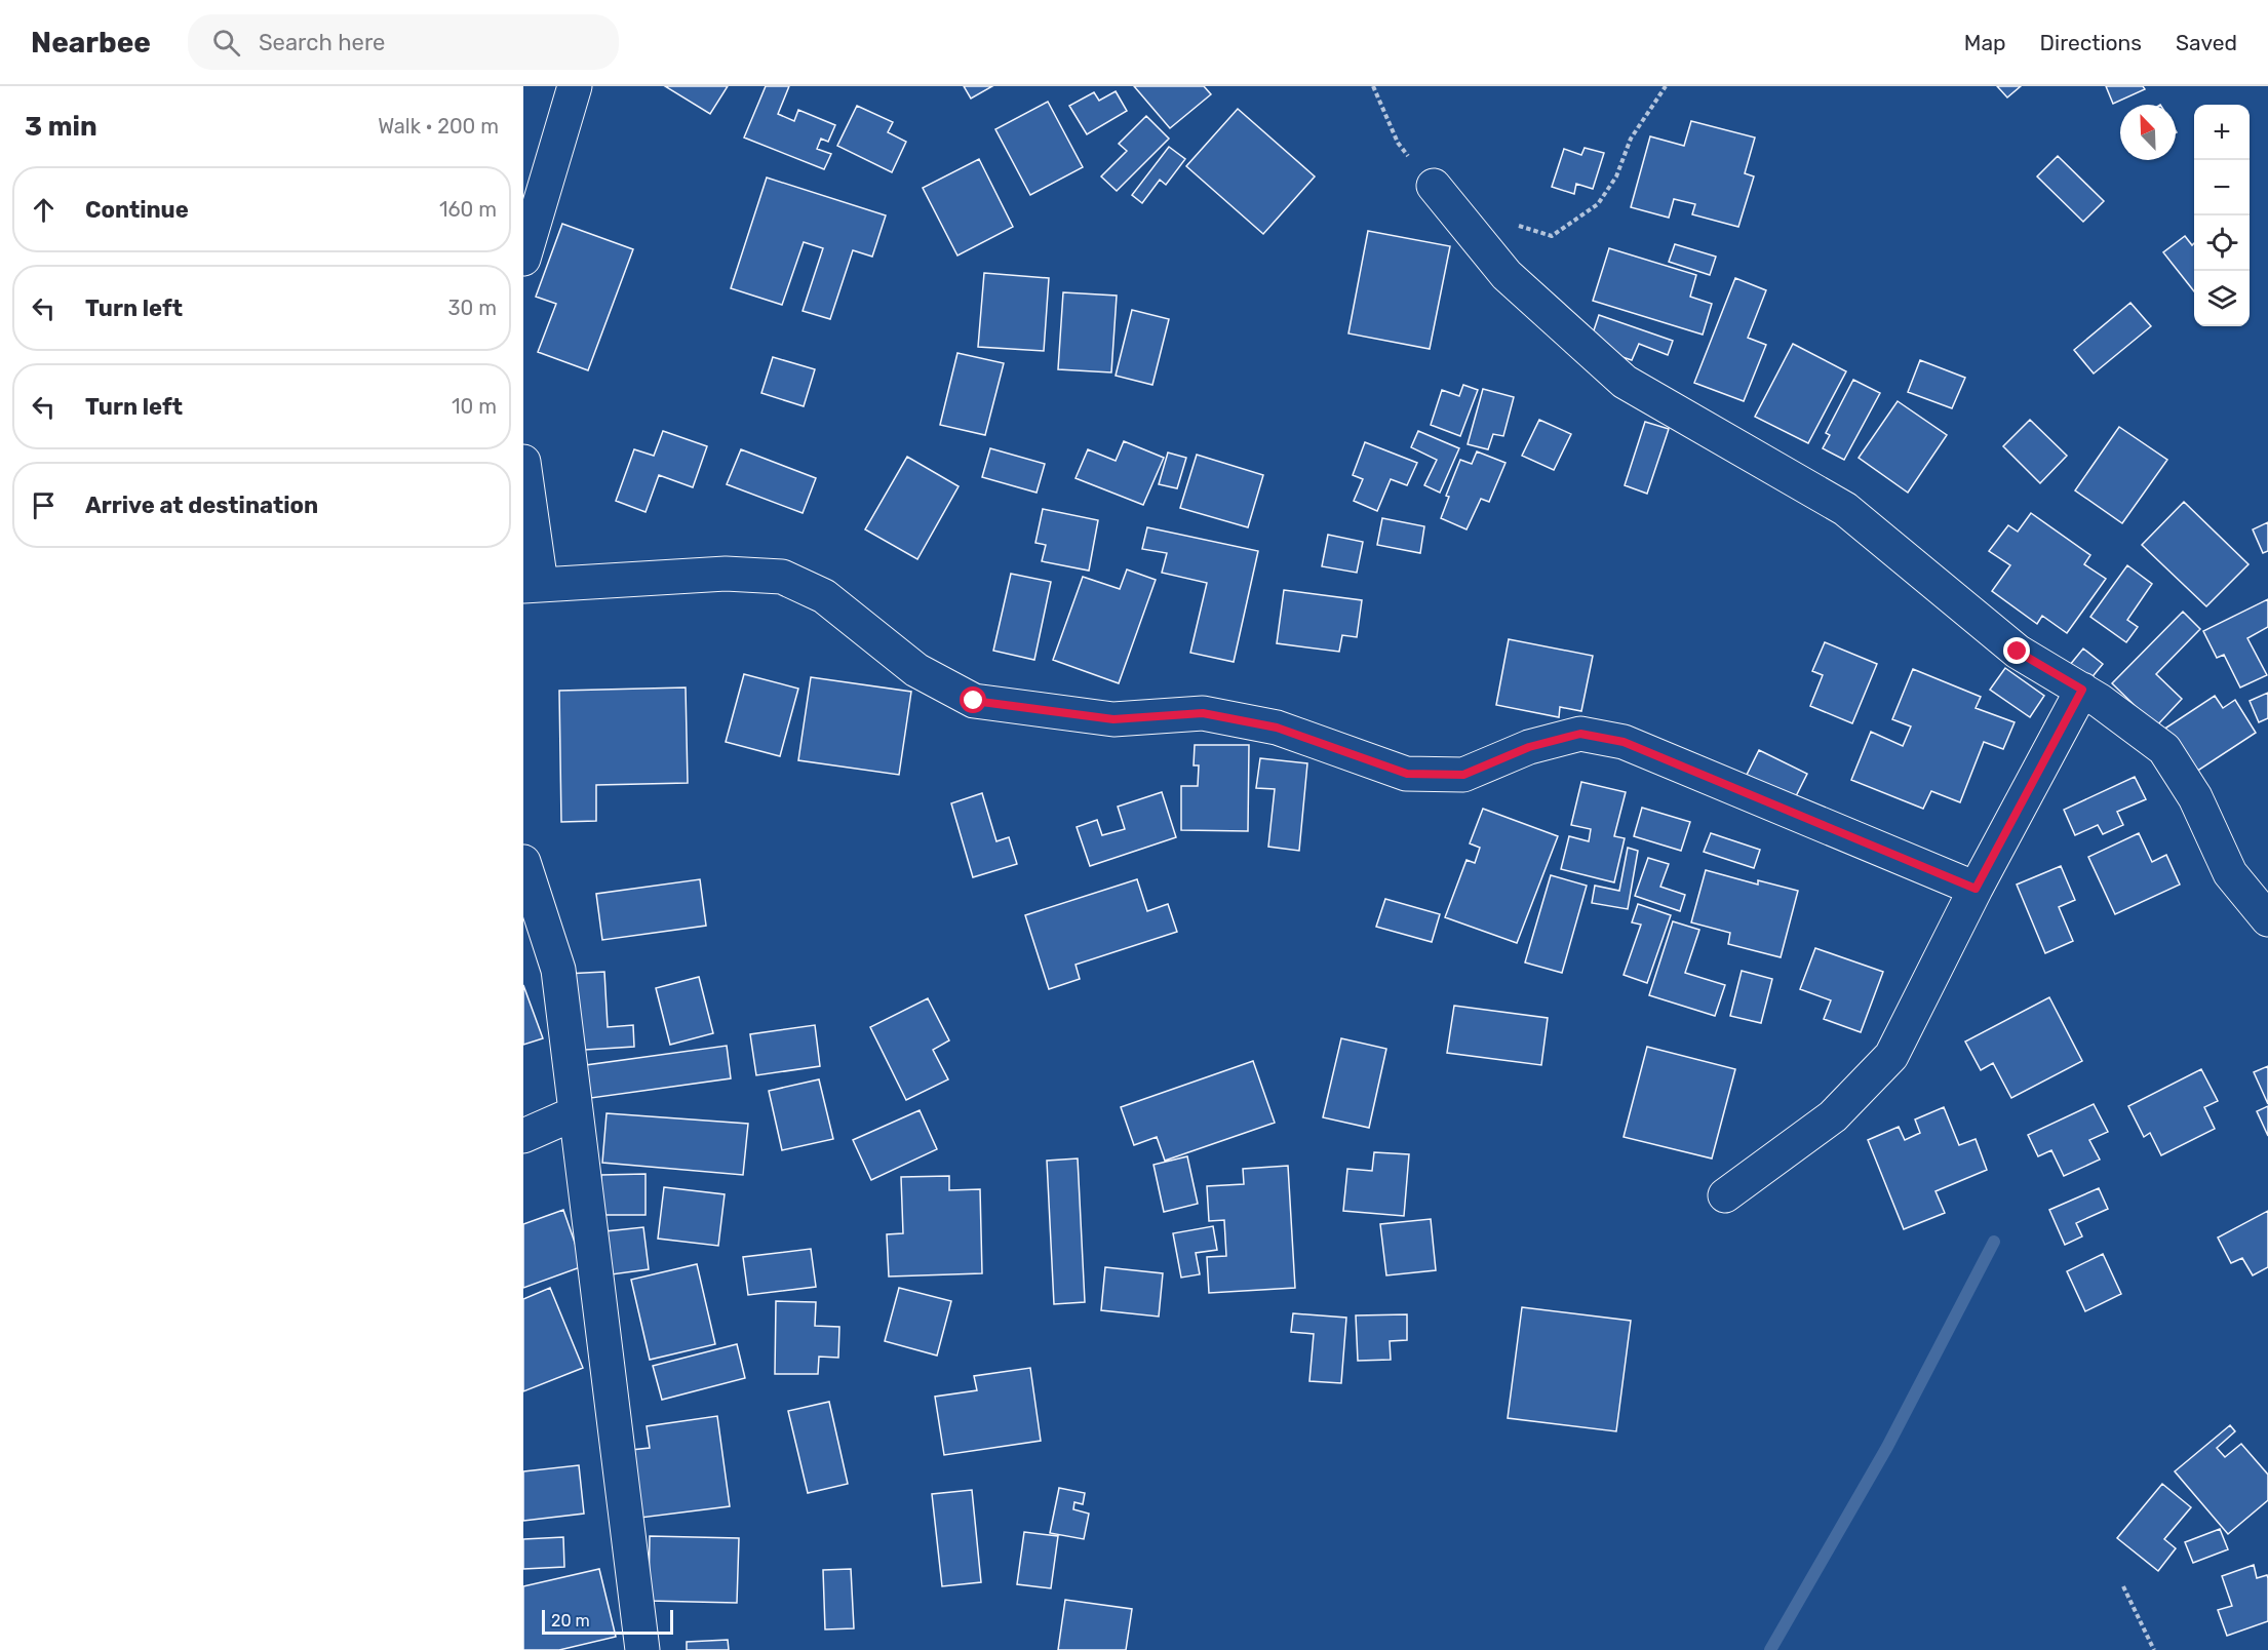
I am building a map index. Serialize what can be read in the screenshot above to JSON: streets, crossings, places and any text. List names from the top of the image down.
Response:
{
  "scale_bar": "20 m",
  "north": "top left",
  "page": {
    "header": "Nearbee",
    "search": "Search here",
    "nav": ["Map", "Directions", "Saved"],
    "heading": ["3 min", "Walk · 200 m"],
    "map_buttons": ["+", "−"],
    "list": [
      ["Continue", "160 m"],
      ["Turn left", "30 m"],
      ["Turn left", "10 m"],
      "Arrive at destination"
    ],
    "scale": "20 m"
  }
}
